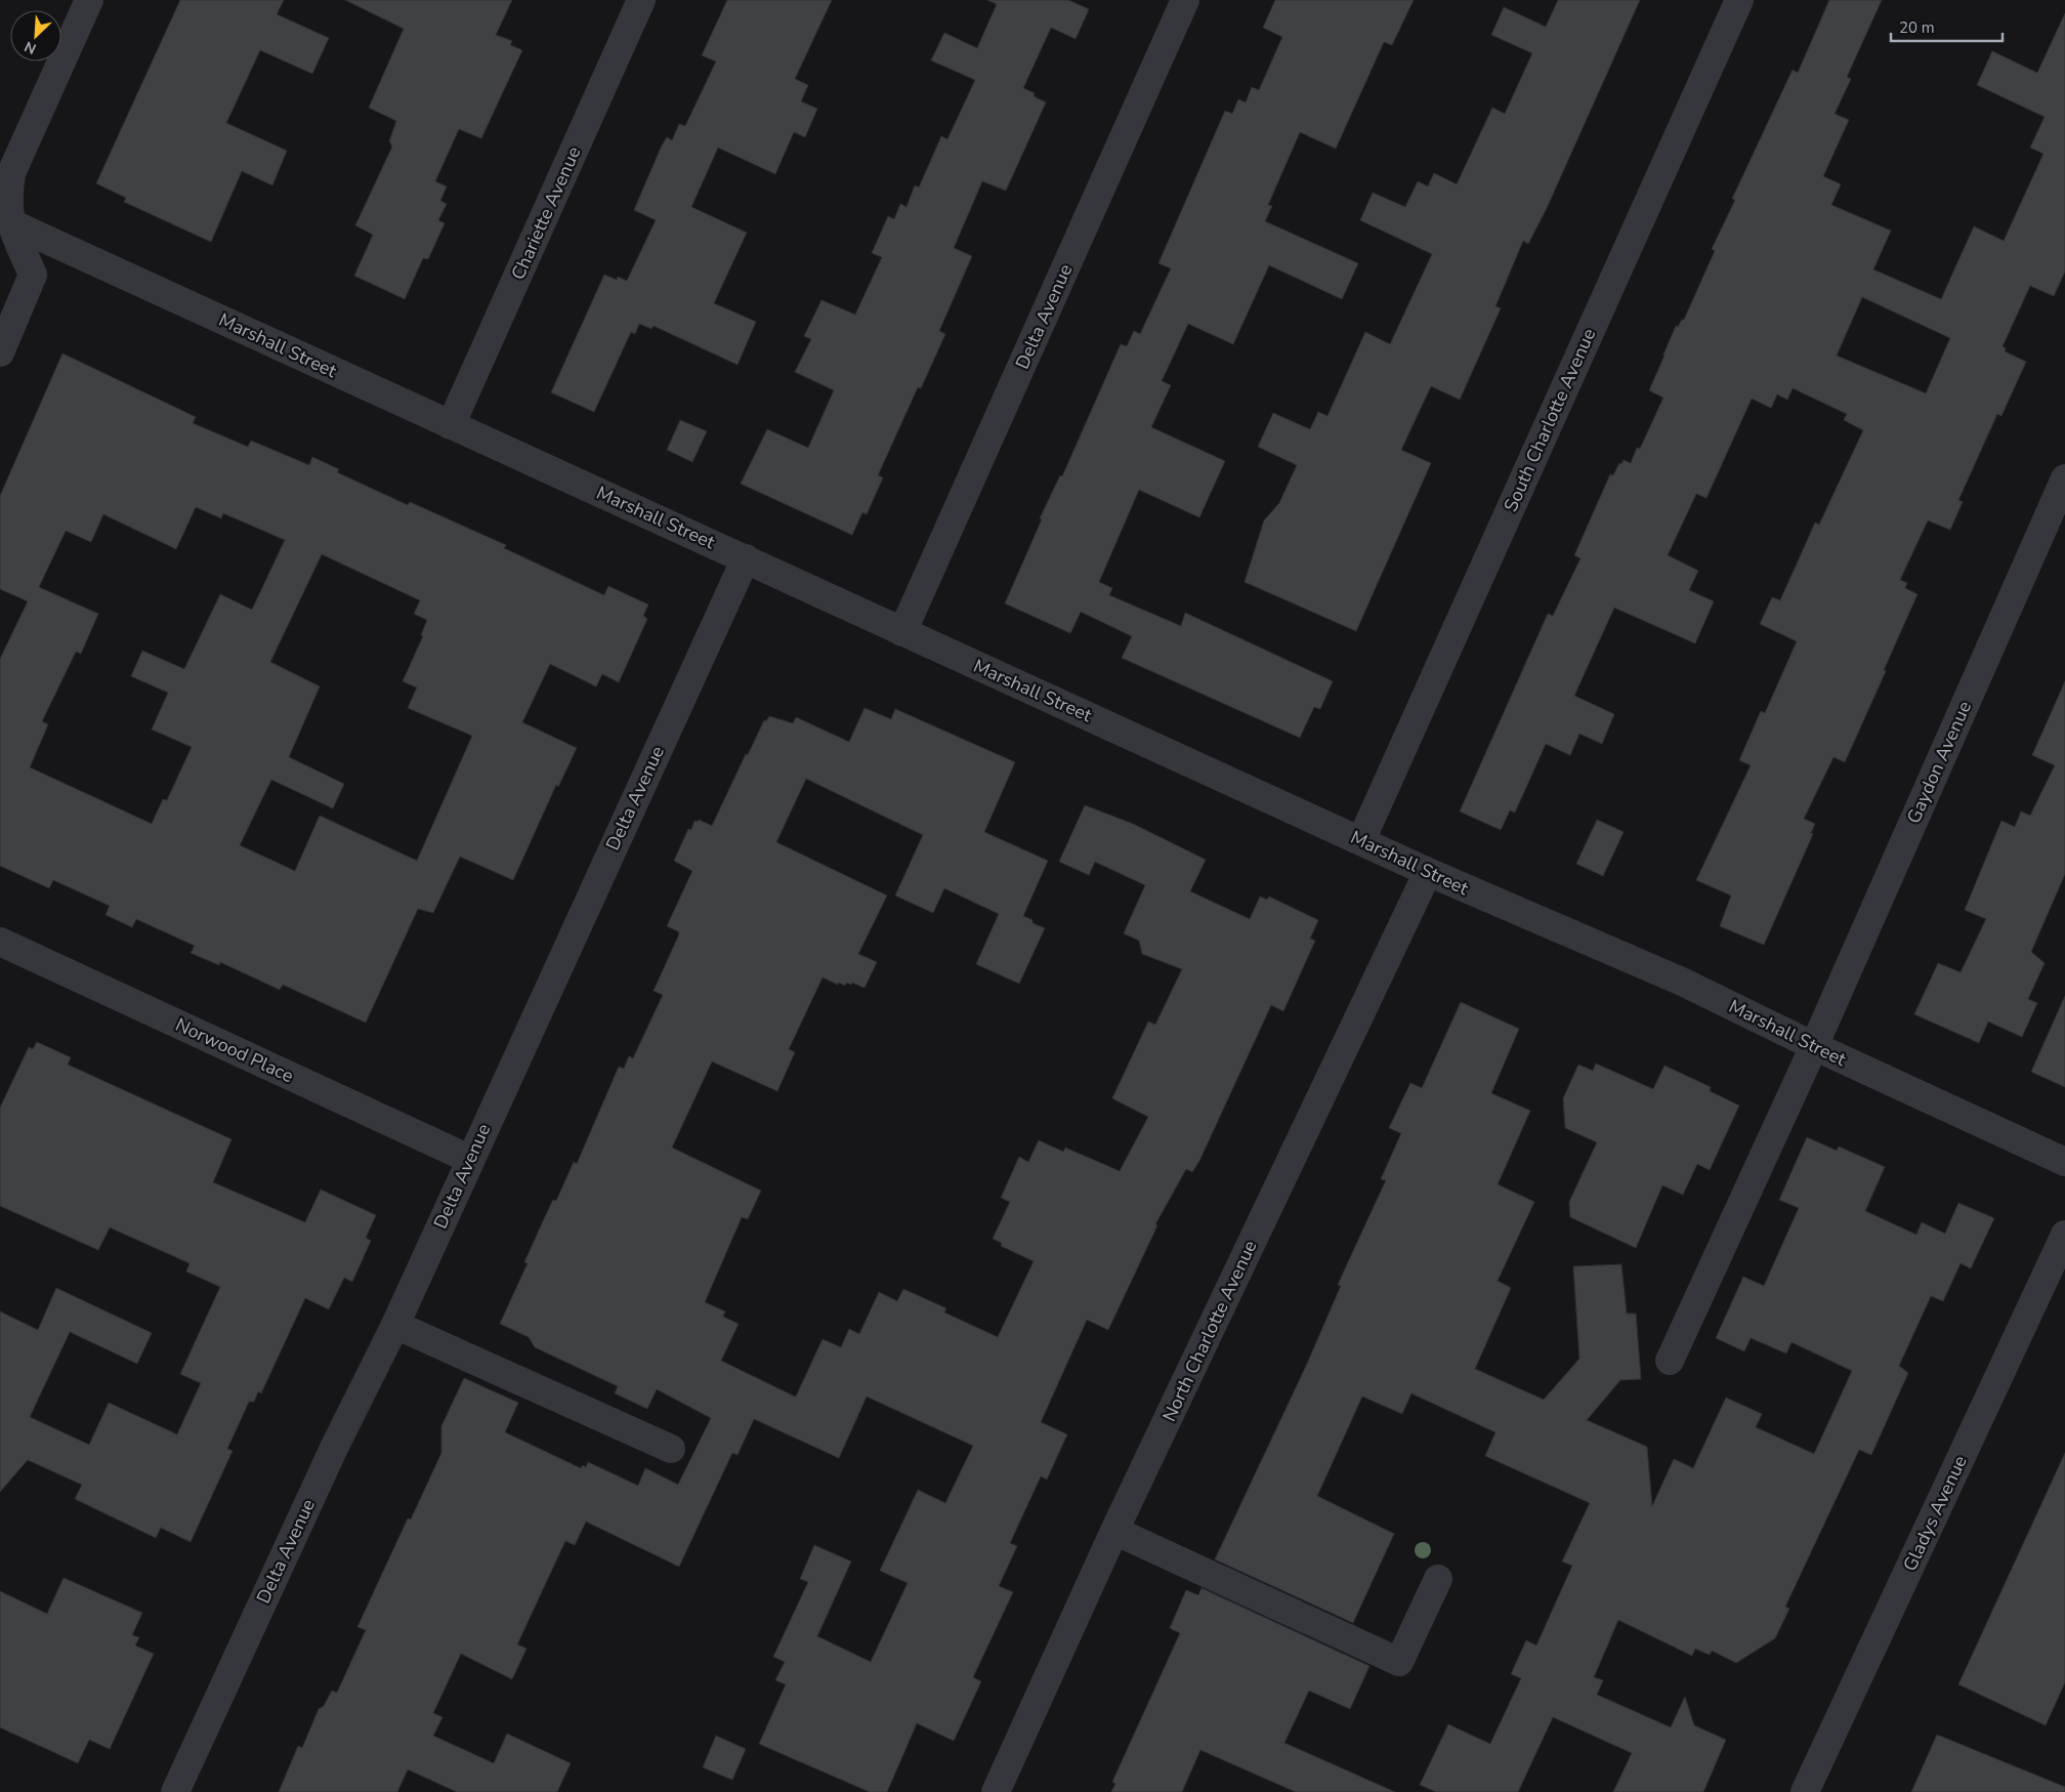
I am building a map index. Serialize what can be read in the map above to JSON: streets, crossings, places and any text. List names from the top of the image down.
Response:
{
  "streets": {
    "street": [
      "Chariette Avenue",
      "Delta Avenue",
      "Marshall Street",
      "South Charlotte Avenue",
      "Gaydon Avenue",
      "Norwood Place",
      "North Charlotte Avenue",
      "Gladys Avenue"
    ]
  },
  "crossings": [
    ["Chariette Avenue", "Marshall Street"],
    ["Delta Avenue", "Marshall Street"],
    ["Delta Avenue", "Norwood Place"],
    ["Marshall Street", "South Charlotte Avenue"],
    ["Marshall Street", "Gaydon Avenue"],
    ["Marshall Street", "North Charlotte Avenue"]
  ],
  "scale_bar": "20 m",
  "north": "bottom left"
}
